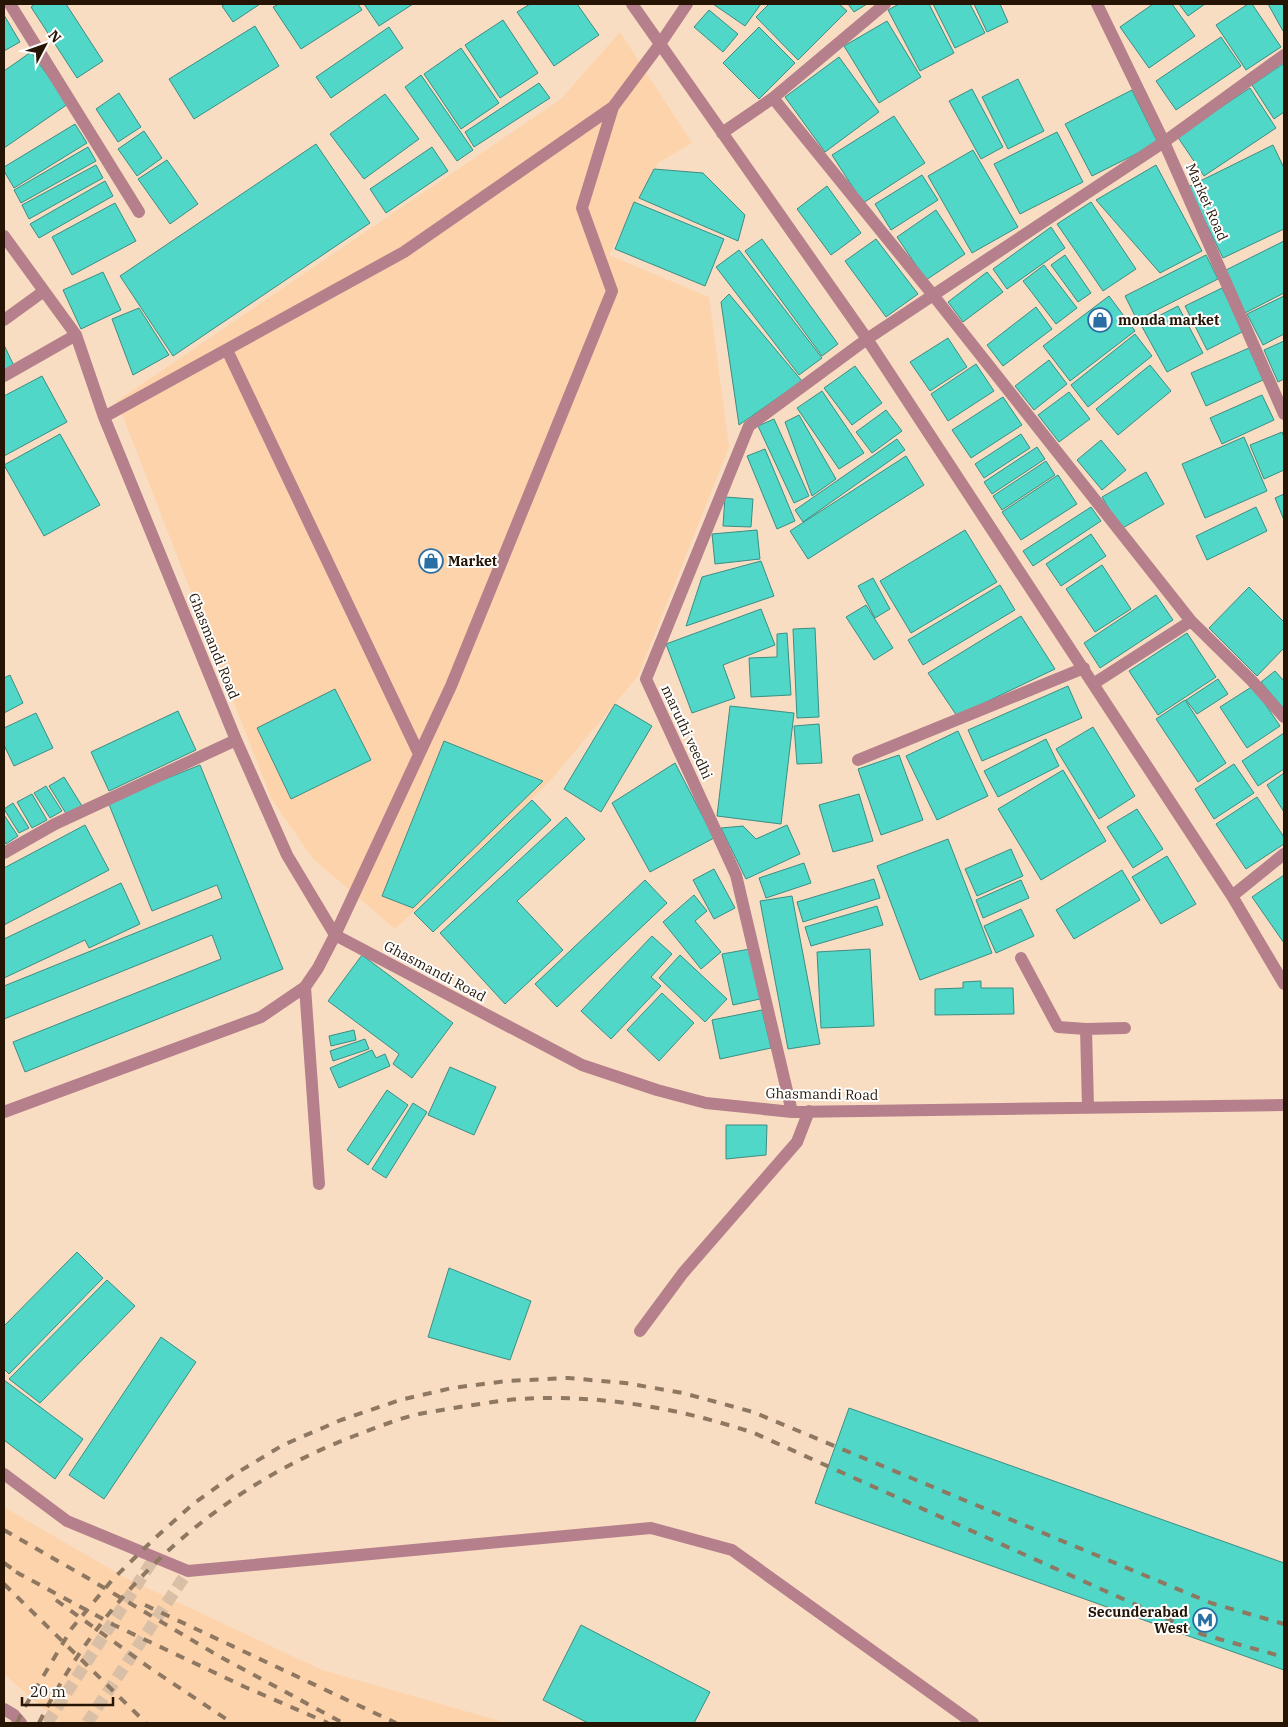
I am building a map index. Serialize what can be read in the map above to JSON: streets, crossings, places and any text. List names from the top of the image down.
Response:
{
  "streets": {
    "street": ["Market Road", "Ghasmandi Road", "maruthi veedhi"]
  },
  "crossings": [
    ["Market Road", "maruthi veedhi"],
    ["Ghasmandi Road", "maruthi veedhi"]
  ],
  "places": {
    "shop": ["monda market", "Market"],
    "metro station": ["Secunderabad West"]
  },
  "scale_bar": "20 m",
  "north": "top right"
}
